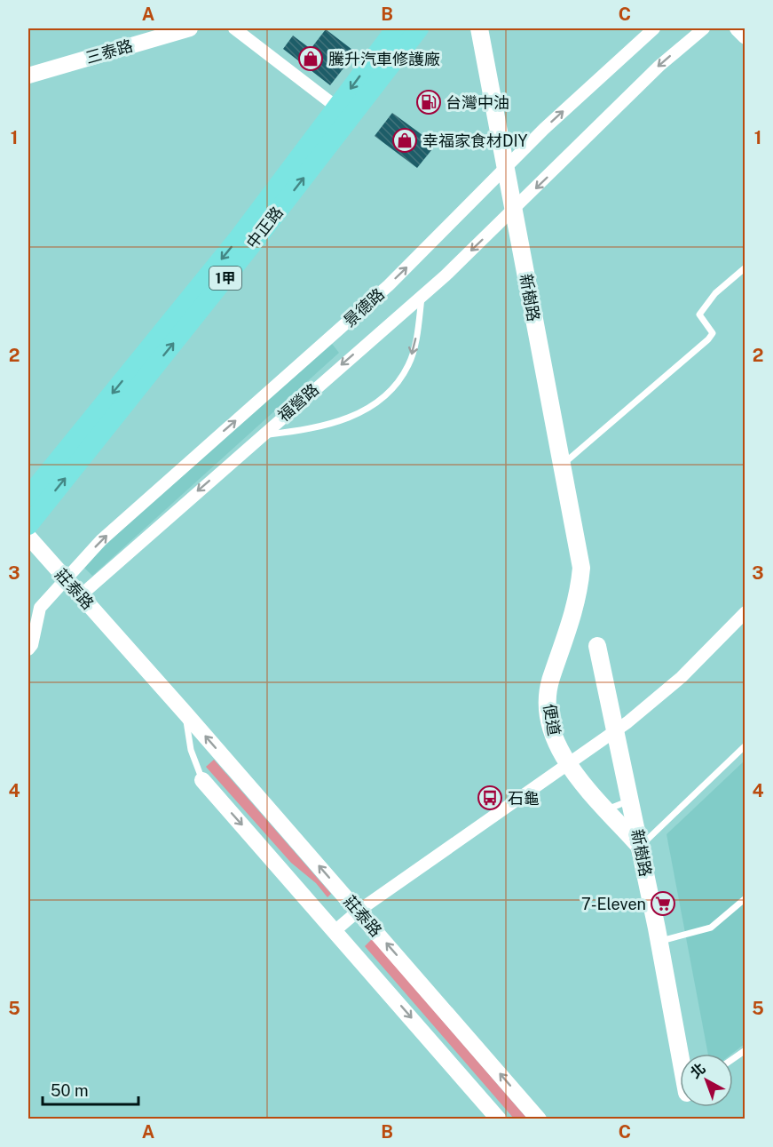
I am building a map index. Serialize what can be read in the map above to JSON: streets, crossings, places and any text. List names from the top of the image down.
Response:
{
  "streets": {
    "main road": [
      "中正路",
      "1甲",
      "新樹路",
      "便道"
    ],
    "street": [
      "三泰路",
      "景德路",
      "福營路",
      "莊泰路"
    ]
  },
  "crossings": [
    ["新樹路", "景德路"],
    ["新樹路", "福營路"],
    ["新樹路", "便道"],
    ["景德路", "莊泰路"],
    ["福營路", "莊泰路"]
  ],
  "one_way": ["景德路", "福營路"],
  "places": {
    "shop": ["騰升汽車修護廠", "幸福家食材DIY"],
    "fuel station": ["台灣中油"],
    "bus stop": ["石龜"],
    "supermarket": ["7-Eleven"]
  },
  "scale_bar": "50 m",
  "north": "top left",
  "grid": {
    "columns": ["A", "B", "C"],
    "rows": [
      "1",
      "2",
      "3",
      "4",
      "5"
    ]
  }
}
